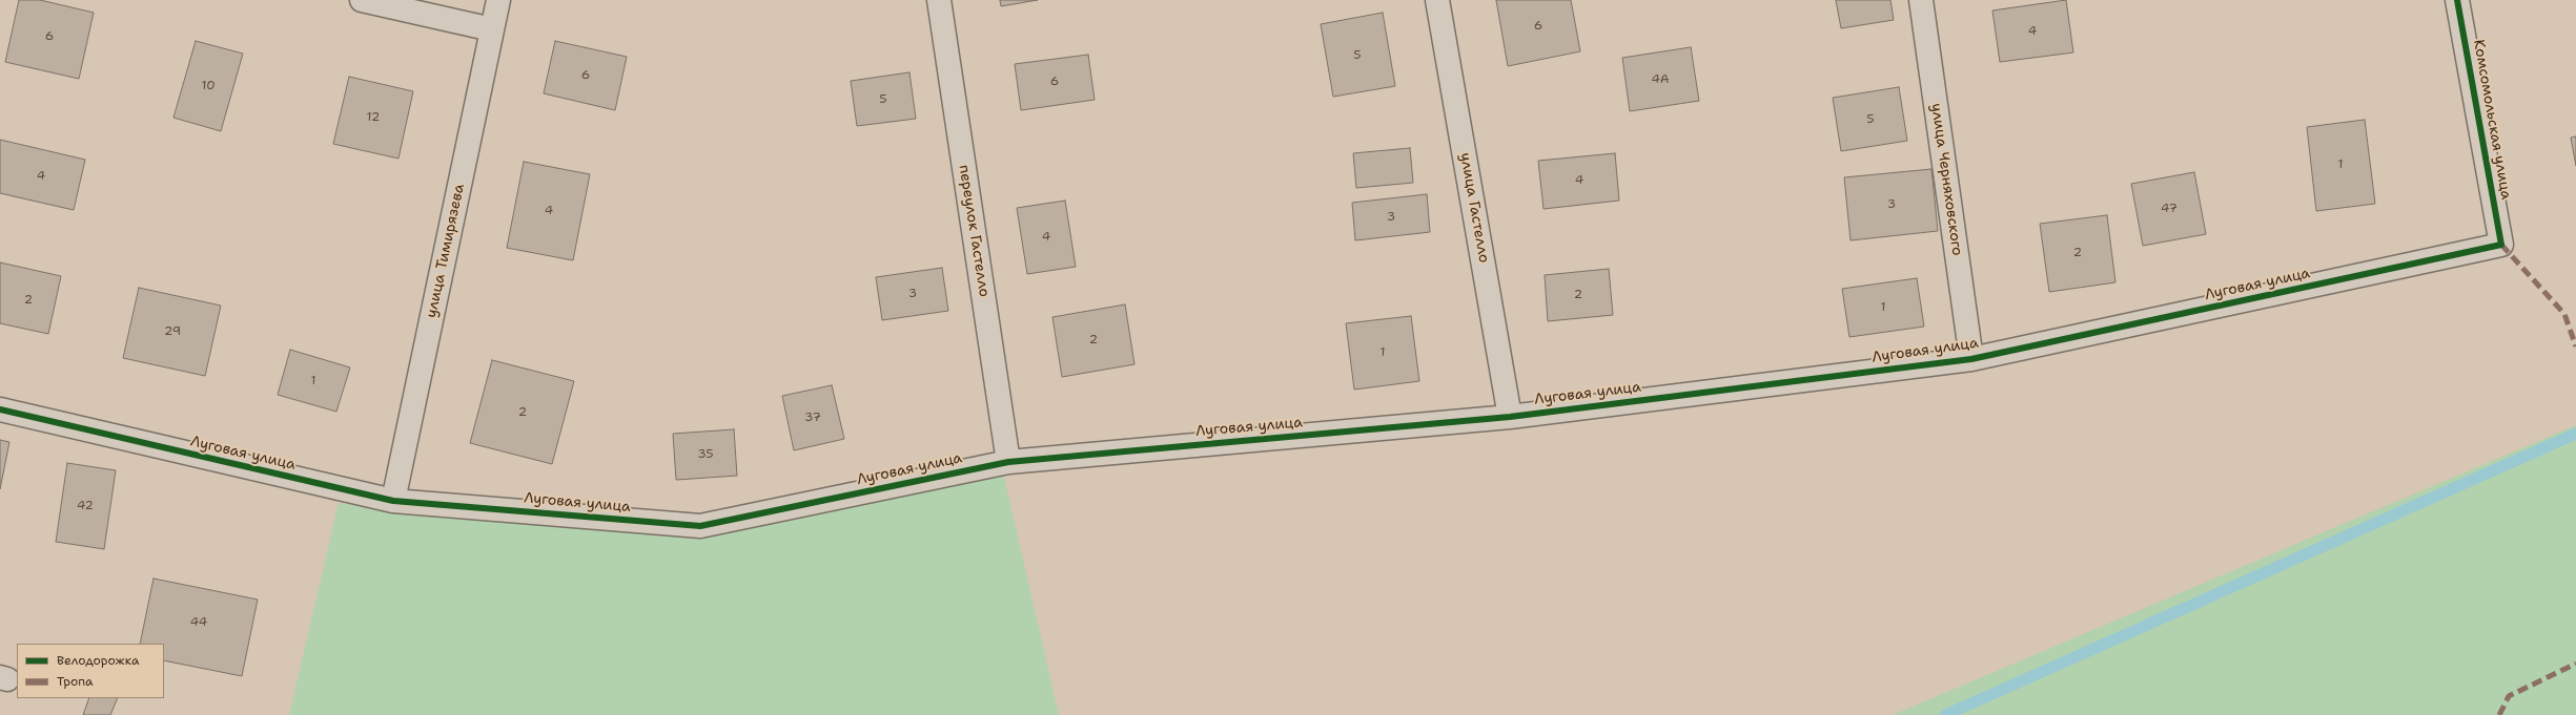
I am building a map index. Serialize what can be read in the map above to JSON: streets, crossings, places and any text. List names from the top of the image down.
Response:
{
  "streets": {
    "street": [
      "Комсомольская улица",
      "улица Черняховского",
      "улица Гастелло",
      "переулок Гастелло",
      "улица Тимирязева",
      "Луговая улица"
    ]
  },
  "crossings": [
    ["Комсомольская улица", "Луговая улица"],
    ["улица Черняховского", "Луговая улица"],
    ["улица Гастелло", "Луговая улица"],
    ["переулок Гастелло", "Луговая улица"],
    ["улица Тимирязева", "Луговая улица"]
  ],
  "house_numbers": [
    "6",
    "4",
    "6",
    "5",
    "6",
    "4А",
    "6",
    "10",
    "5",
    "12",
    "5",
    "1",
    "4",
    "4",
    "3",
    "47",
    "4",
    "3",
    "4",
    "2",
    "3",
    "2",
    "2",
    "1",
    "29",
    "2",
    "1",
    "1",
    "2",
    "37",
    "35",
    "42",
    "44"
  ],
  "legend": ["Велодорожка", "Тропа"]
}
